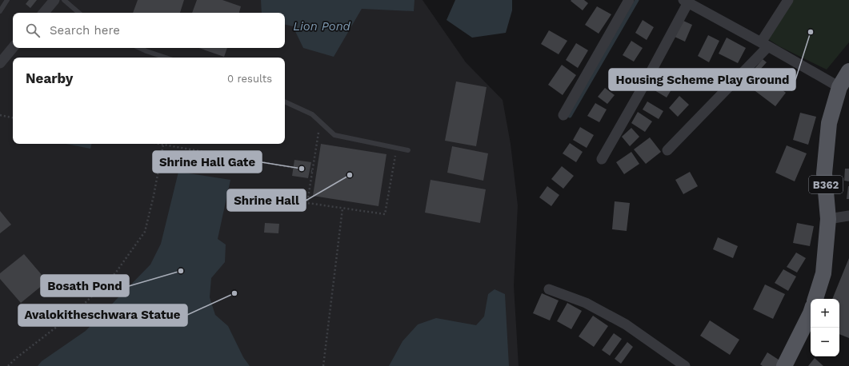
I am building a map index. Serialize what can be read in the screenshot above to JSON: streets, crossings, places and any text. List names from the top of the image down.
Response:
{
  "streets": {
    "main road": ["B362"]
  },
  "water": ["Lion Pond"],
  "places": [
    "Housing Scheme Play Ground",
    "Shrine Hall Gate",
    "Shrine Hall",
    "Bosath Pond",
    "Avalokitheschwara Statue"
  ],
  "page": {
    "search": "Search here",
    "heading": ["Nearby", "0 results"],
    "map_buttons": ["+", "−"]
  }
}
